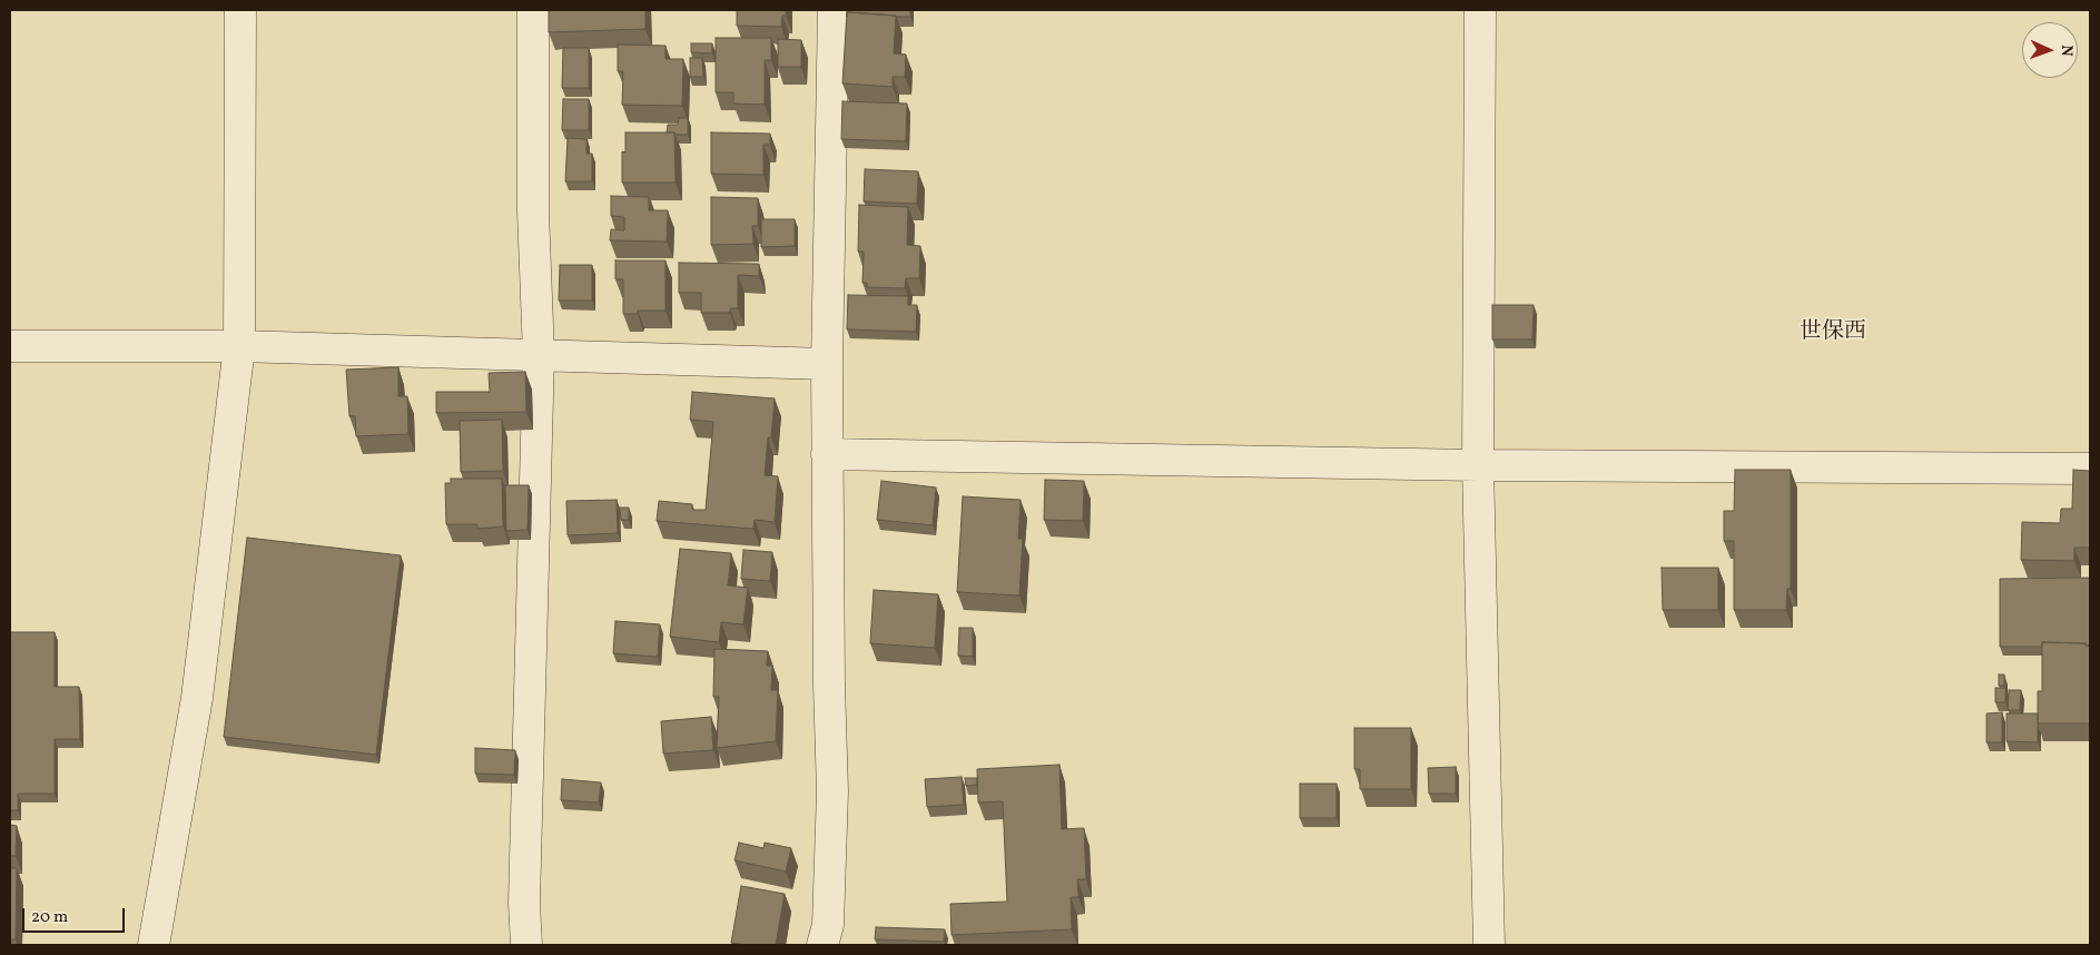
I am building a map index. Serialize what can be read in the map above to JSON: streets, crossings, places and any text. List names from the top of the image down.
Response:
{
  "districts": ["世保西"],
  "scale_bar": "20 m",
  "north": "right"
}
